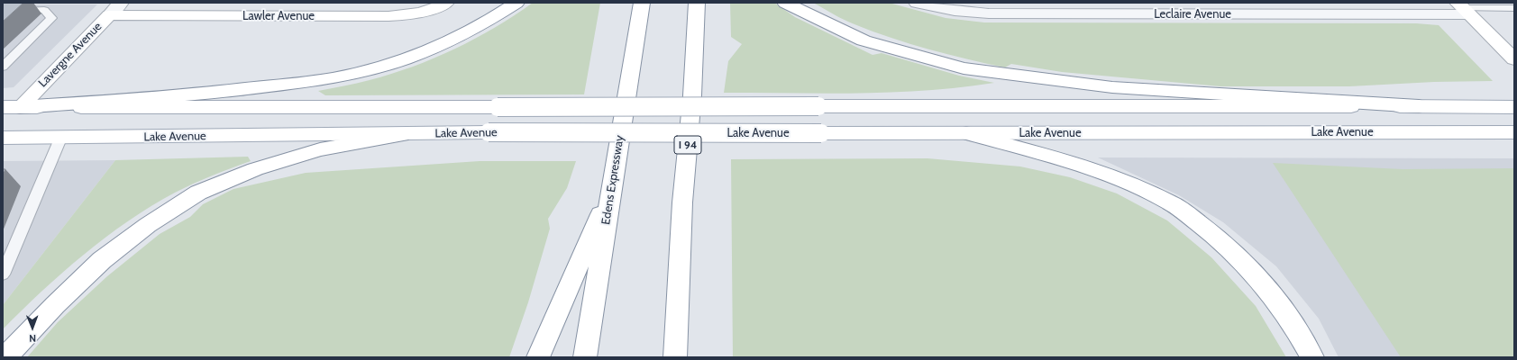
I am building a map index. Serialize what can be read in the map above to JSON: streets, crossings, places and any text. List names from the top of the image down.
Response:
{
  "streets": {
    "main road": [
      "Lawler Avenue",
      "Lavergne Avenue",
      "Lake Avenue",
      "I 94",
      "Edens Expressway"
    ],
    "street": ["Leclaire Avenue"]
  },
  "crossings": [
    ["Lawler Avenue", "Lavergne Avenue"]
  ],
  "north": "bottom"
}
